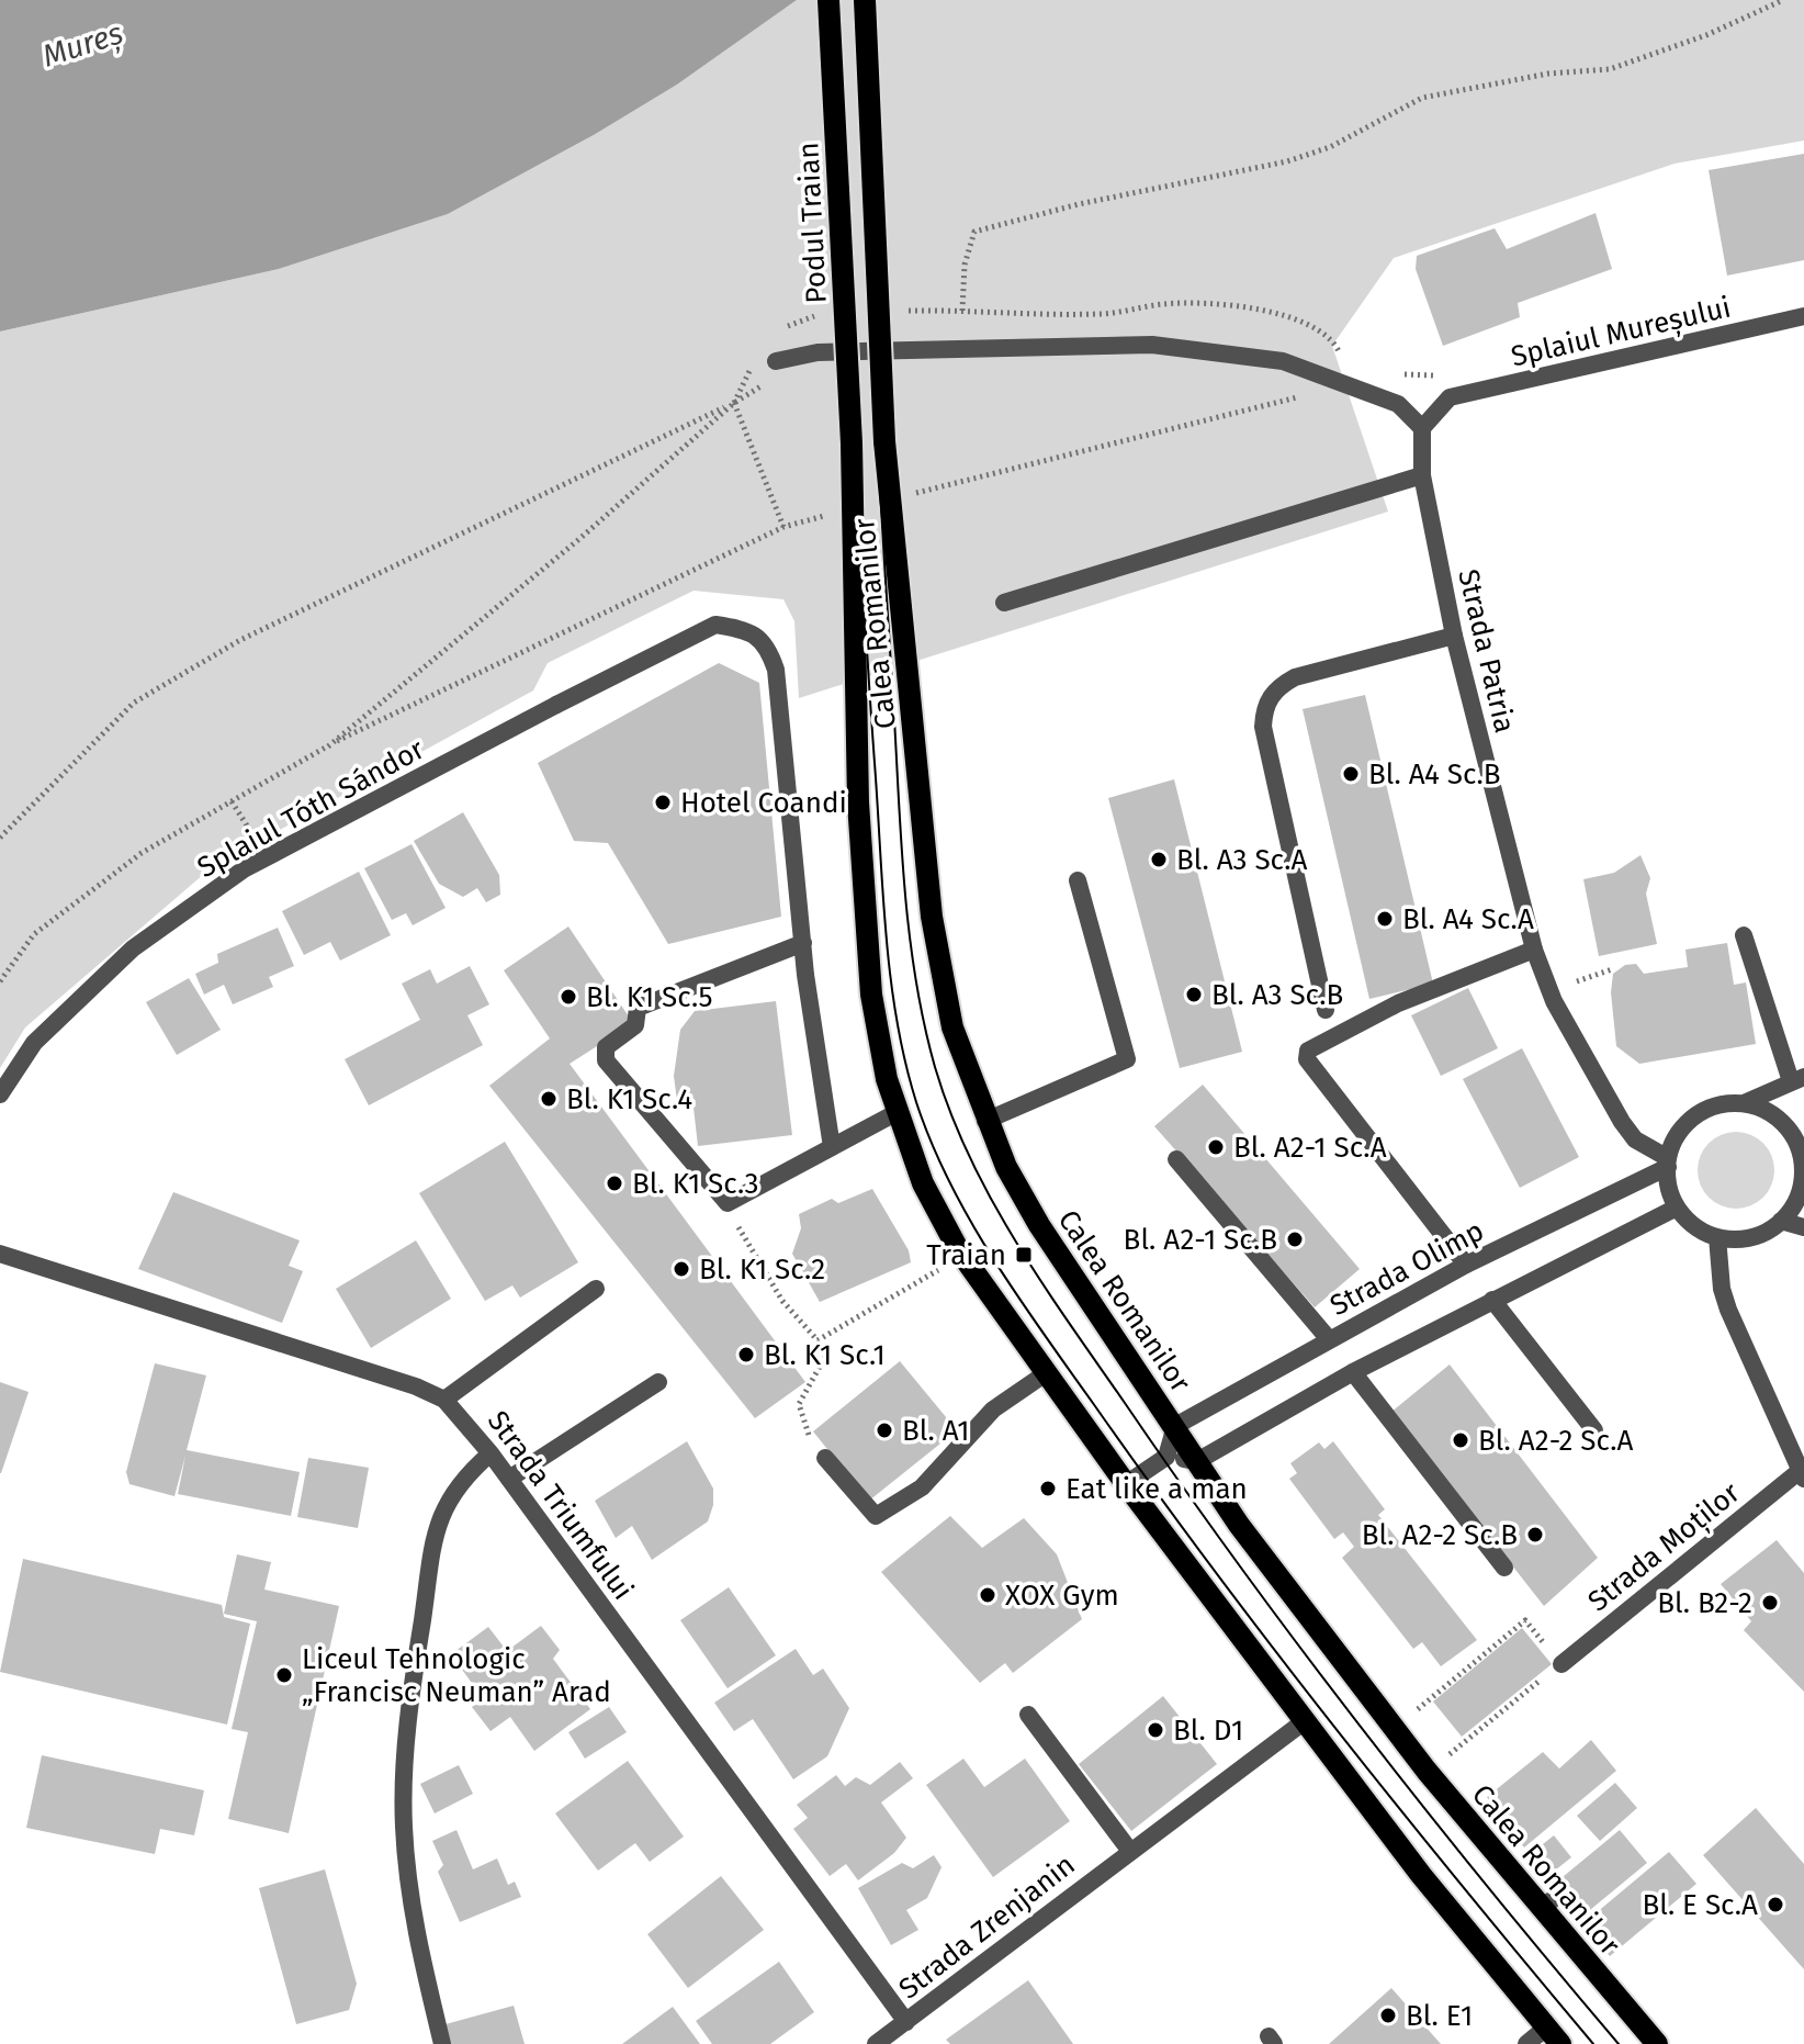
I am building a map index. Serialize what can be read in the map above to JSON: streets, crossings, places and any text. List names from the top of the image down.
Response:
{
  "streets": {
    "main road": ["Podul Traian", "Calea Romanilor"],
    "street": [
      "Splaiul Mureșului",
      "Strada Patria",
      "Splaiul Tóth Sándor",
      "Strada Olimp",
      "Strada Triumfului",
      "Strada Moților",
      "Strada Zrenjanin"
    ]
  },
  "crossings": [
    ["Podul Traian", "Calea Romanilor"],
    ["Splaiul Mureșului", "Strada Patria"],
    ["Calea Romanilor", "Strada Olimp"],
    ["Calea Romanilor", "Strada Zrenjanin"],
    ["Strada Patria", "Strada Olimp"],
    ["Strada Triumfului", "Strada Zrenjanin"]
  ],
  "water": ["Mureș"],
  "places": {
    "other": [
      "Bl. A4 Sc.B",
      "Hotel Coandi",
      "Bl. A3 Sc.A",
      "Bl. A4 Sc.A",
      "Bl. A3 Sc.B",
      "Bl. K1 Sc.5",
      "Bl. K1 Sc.4",
      "Bl. A2-1 Sc.A",
      "Bl. K1 Sc.3",
      "Bl. A2-1 Sc.B",
      "Bl. K1 Sc.2",
      "Bl. K1 Sc.1",
      "Bl. A1",
      "Bl. A2-2 Sc.A",
      "Eat like a man",
      "Bl. A2-2 Sc.B",
      "XOX Gym",
      "Bl. B2-2",
      "Liceul Tehnologic „Francisc Neuman” Arad",
      "Bl. D1",
      "Bl. E Sc.A",
      "Bl. E1"
    ],
    "transit": ["Traian"]
  }
}
